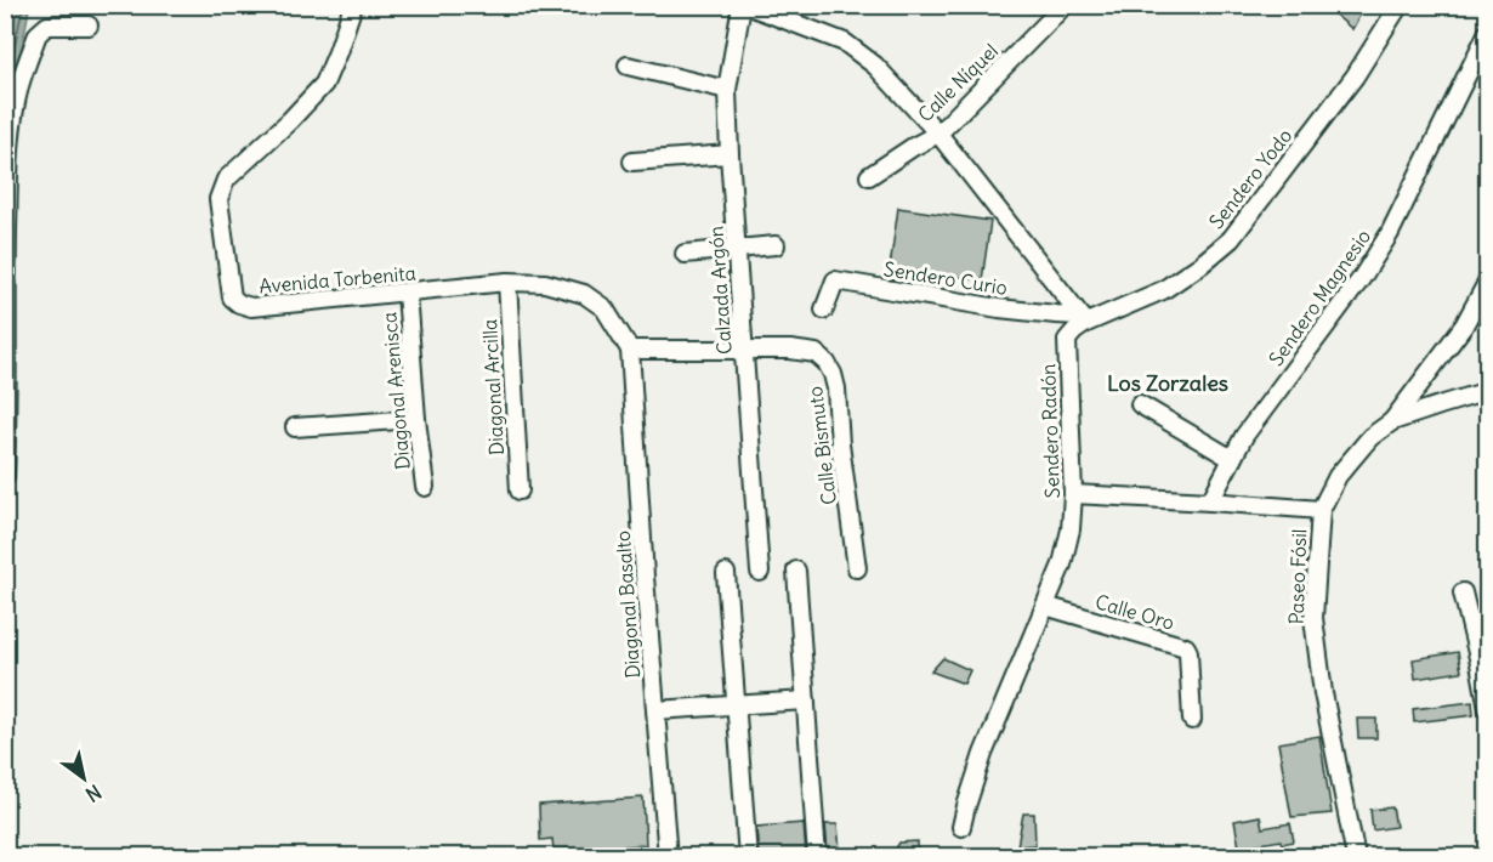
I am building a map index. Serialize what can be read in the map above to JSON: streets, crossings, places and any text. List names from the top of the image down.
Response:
{
  "streets": {
    "street": [
      "Calle Níquel",
      "Sendero Yodo",
      "Sendero Curio",
      "Avenida Torbenita",
      "Calzada Argón",
      "Sendero Magnesio",
      "Diagonal Arcilla",
      "Diagonal Arenisca",
      "Sendero Radón",
      "Calle Bismuto",
      "Paseo Fósil",
      "Diagonal Basalto",
      "Calle Oro"
    ]
  },
  "crossings": [
    ["Sendero Yodo", "Sendero Curio"],
    ["Sendero Yodo", "Sendero Radón"],
    ["Sendero Curio", "Sendero Radón"],
    ["Avenida Torbenita", "Diagonal Arcilla"],
    ["Avenida Torbenita", "Diagonal Arenisca"],
    ["Avenida Torbenita", "Calle Bismuto"],
    ["Avenida Torbenita", "Diagonal Basalto"],
    ["Calzada Argón", "Calle Bismuto"],
    ["Sendero Radón", "Calle Oro"],
    ["Calle Bismuto", "Diagonal Basalto"]
  ],
  "districts": ["Los Zorzales"],
  "north": "bottom right"
}
